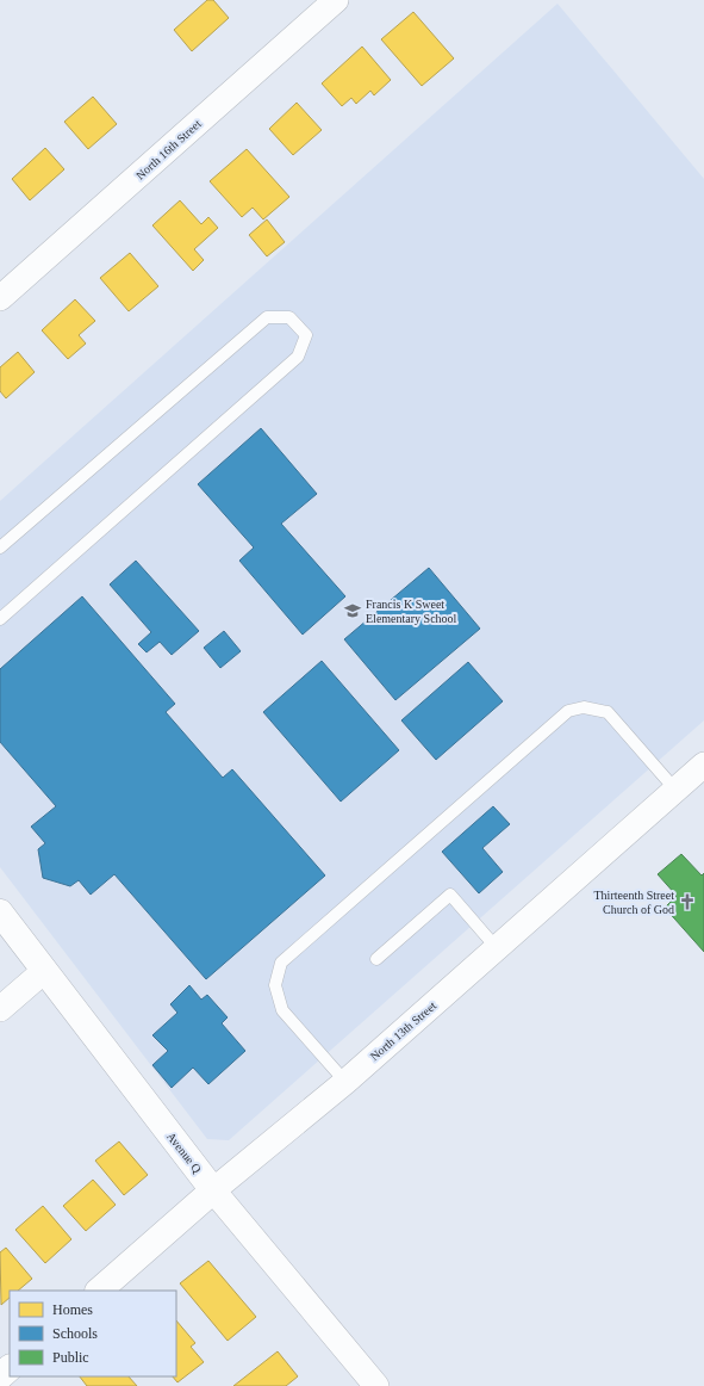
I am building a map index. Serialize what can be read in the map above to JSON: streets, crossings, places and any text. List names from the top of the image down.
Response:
{
  "streets": {
    "street": ["North 16th Street", "North 13th Street", "Avenue Q"]
  },
  "crossings": [
    ["North 13th Street", "Avenue Q"]
  ],
  "places": {
    "school or university": ["Francis K Sweet Elementary School"],
    "church": ["Thirteenth Street Church of God"]
  },
  "legend": ["Homes", "Schools", "Public"]
}
